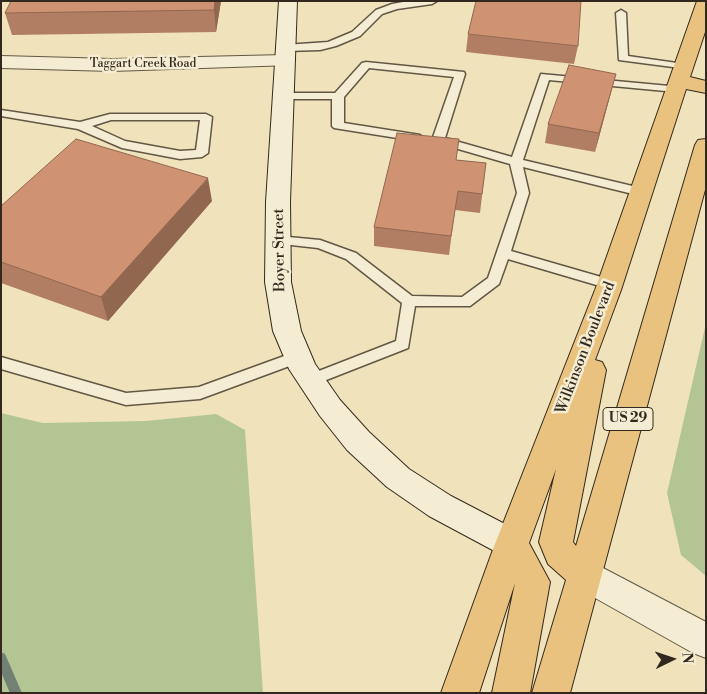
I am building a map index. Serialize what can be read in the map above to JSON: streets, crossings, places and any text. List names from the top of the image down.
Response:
{
  "streets": {
    "main road": [
      "Taggart Creek Road",
      "Boyer Street",
      "Wilkinson Boulevard",
      "US 29"
    ]
  },
  "crossings": [
    ["Taggart Creek Road", "Boyer Street"],
    ["Boyer Street", "Wilkinson Boulevard"]
  ],
  "north": "right"
}
